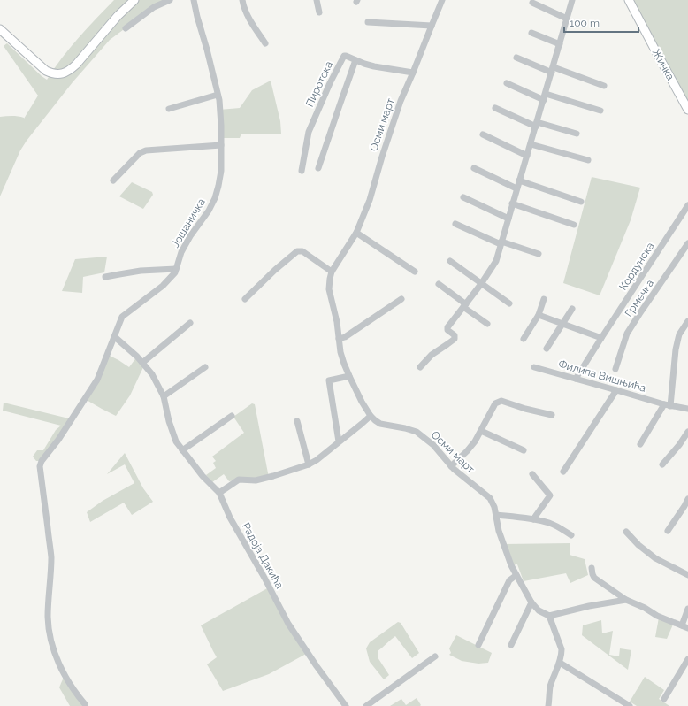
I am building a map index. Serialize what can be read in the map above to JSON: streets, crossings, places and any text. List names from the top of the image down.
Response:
{
  "streets": {
    "street": [
      "Жичка",
      "Пиротска",
      "Осми март",
      "Јошаничка",
      "Кордунска",
      "Грмечка",
      "Филипа Вишњића",
      "Радоја Дакића"
    ]
  },
  "crossings": [
    ["Пиротска", "Осми март"],
    ["Кордунска", "Филипа Вишњића"]
  ],
  "scale_bar": "100 m"
}
